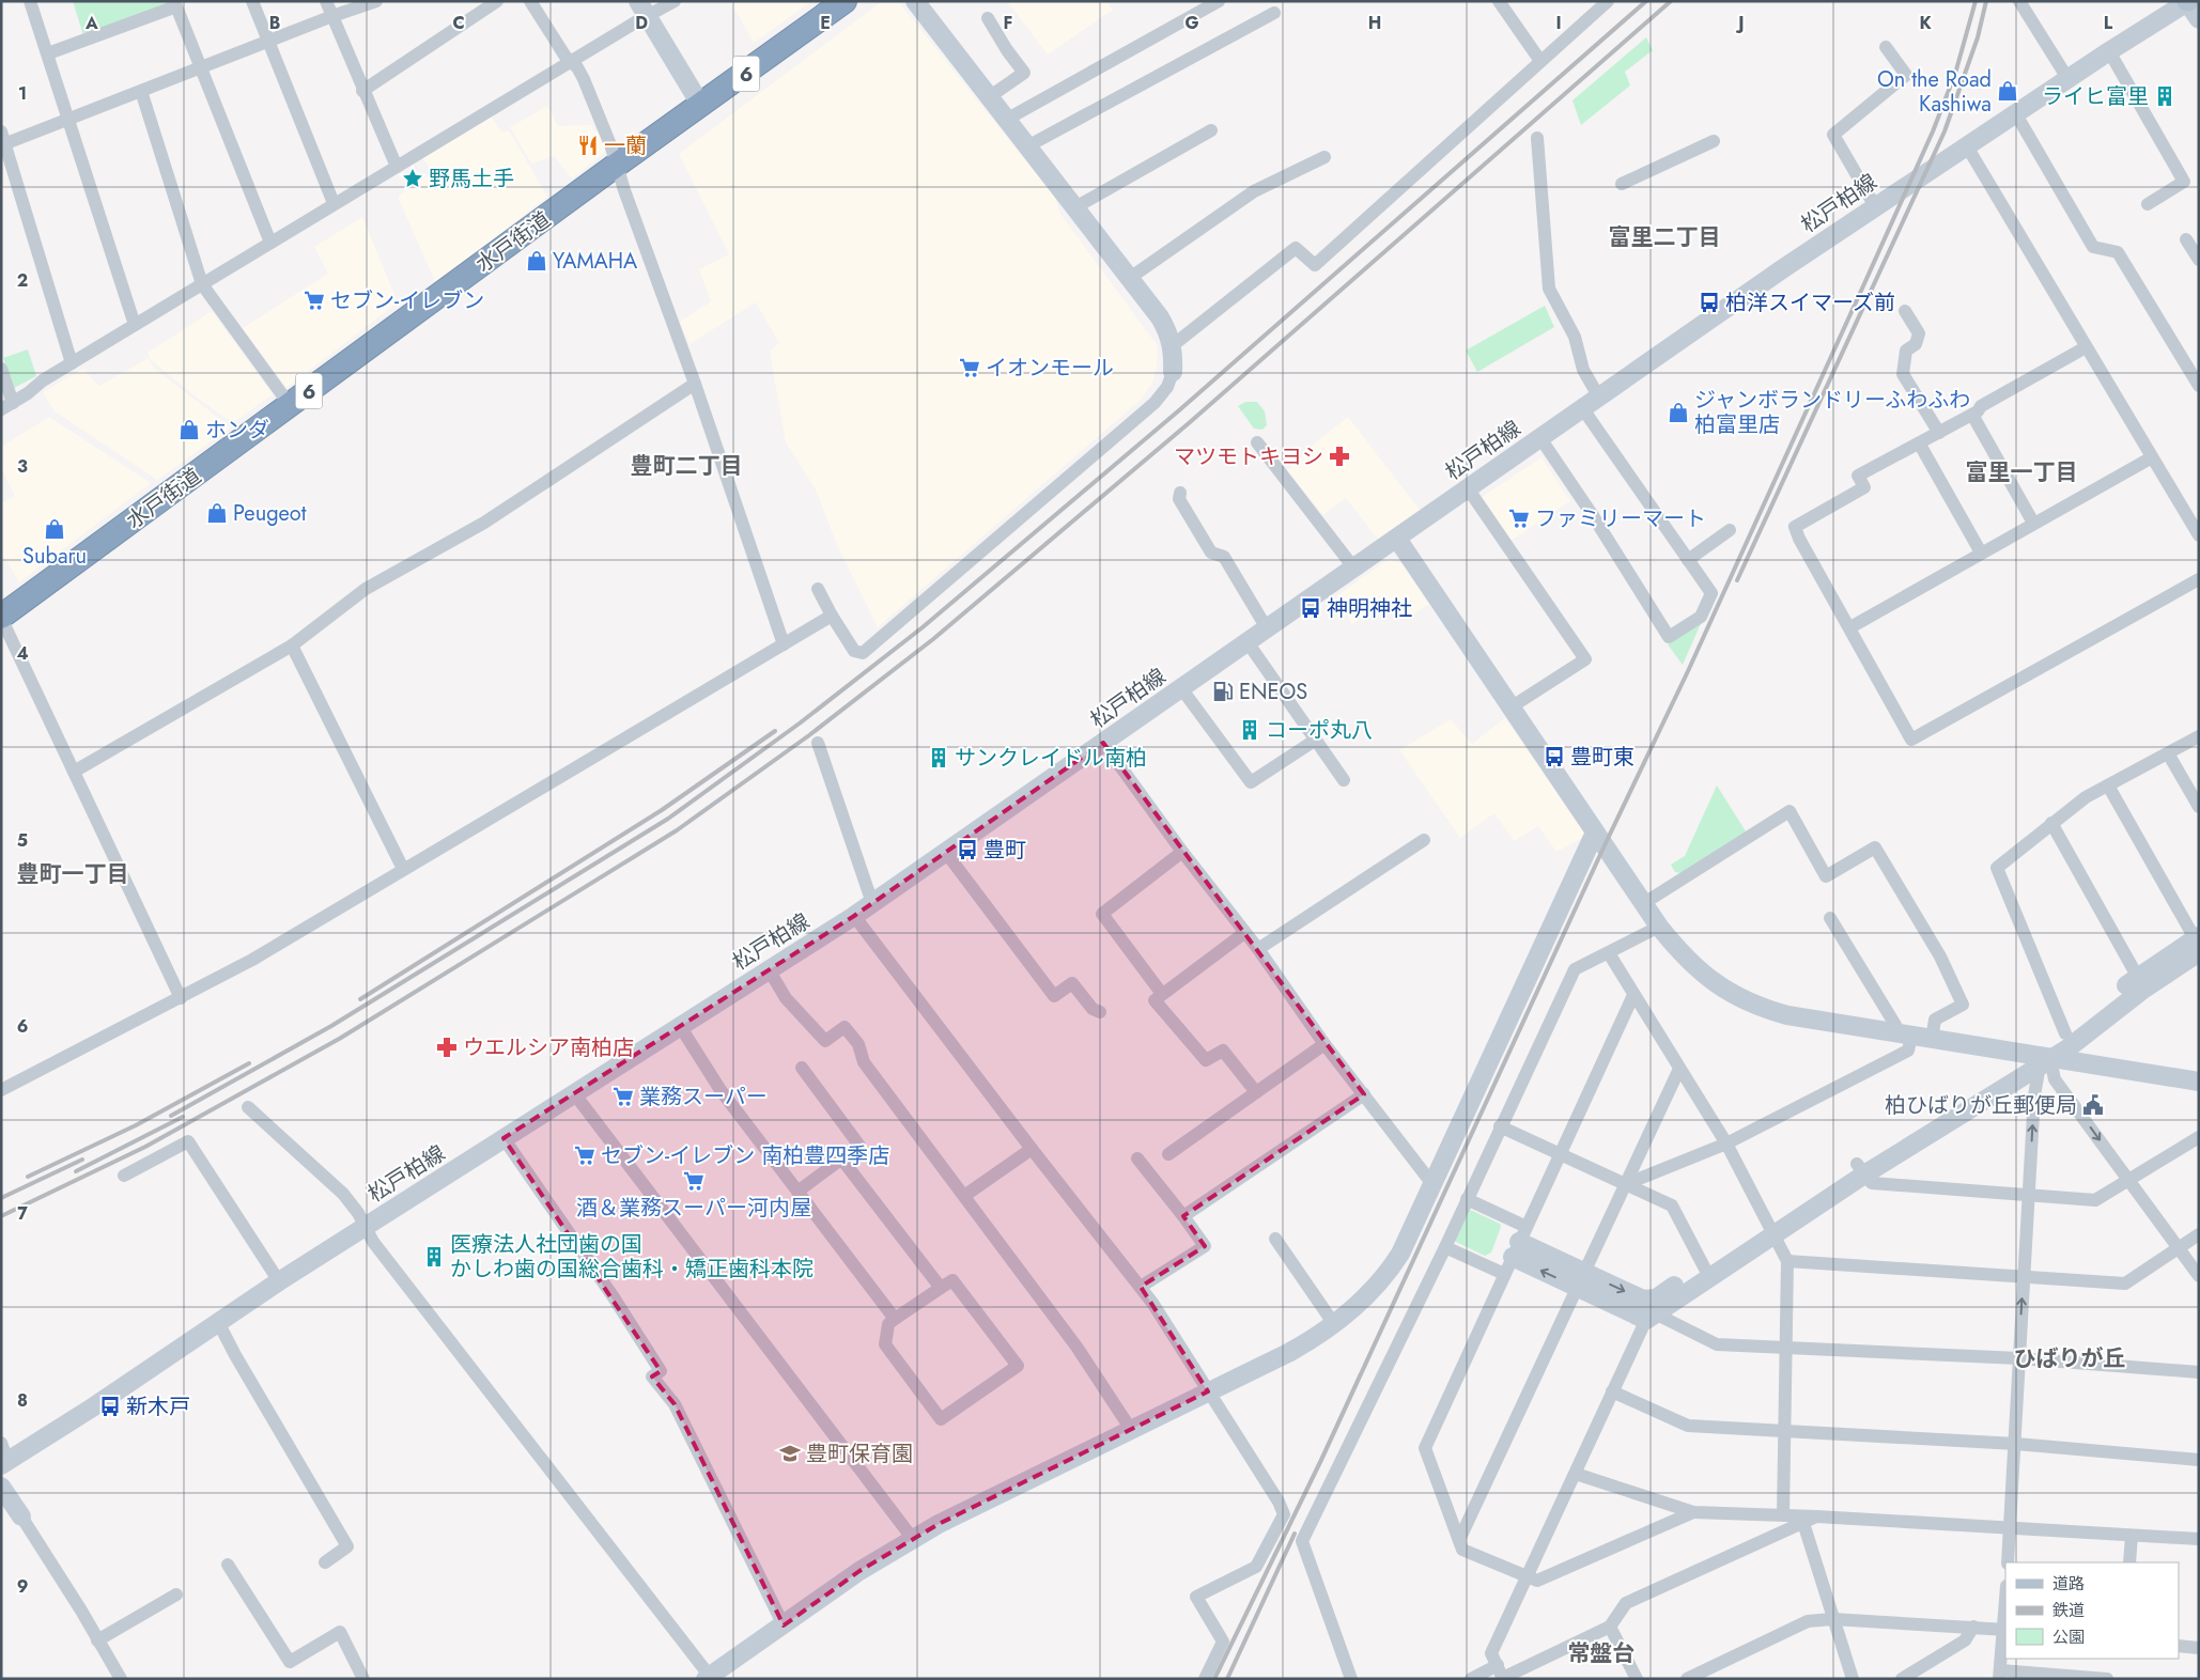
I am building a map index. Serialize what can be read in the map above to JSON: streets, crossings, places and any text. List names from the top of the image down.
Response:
{
  "streets": {
    "highway": ["6", "水戸街道"],
    "street": ["松戸柏線"]
  },
  "districts": [
    "富里二丁目",
    "豊町二丁目",
    "富里一丁目",
    "豊町一丁目",
    "ひばりが丘",
    "常盤台"
  ],
  "places": {
    "shop": [
      "On the Road Kashiwa",
      "YAMAHA",
      "ジャンボランドリーふわふわ 柏富里店",
      "ホンダ",
      "Peugeot",
      "Subaru"
    ],
    "building": [
      "ライヒ富里",
      "コーポ丸八",
      "サンクレイドル南柏",
      "医療法人社団歯の国 かしわ歯の国総合歯科・矯正歯科本院"
    ],
    "restaurant": ["一蘭"],
    "place": ["野馬土手"],
    "supermarket": [
      "セブン-イレブン",
      "イオンモール",
      "ファミリーマート",
      "業務スーパー",
      "セブン-イレブン 南柏豊四季店",
      "酒＆業務スーパー河内屋"
    ],
    "bus stop": [
      "柏洋スイマーズ前",
      "神明神社",
      "豊町東",
      "豊町",
      "新木戸"
    ],
    "pharmacy": ["マツモトキヨシ", "ウエルシア南柏店"],
    "fuel station": ["ENEOS"],
    "public building": ["柏ひばりが丘郵便局"],
    "school or university": ["豊町保育園"]
  },
  "legend": ["道路", "鉄道", "公園"],
  "grid": {
    "columns": [
      "A",
      "B",
      "C",
      "D",
      "E",
      "F",
      "G",
      "H",
      "I",
      "J",
      "K",
      "L"
    ],
    "rows": [
      "1",
      "2",
      "3",
      "4",
      "5",
      "6",
      "7",
      "8",
      "9"
    ]
  }
}
